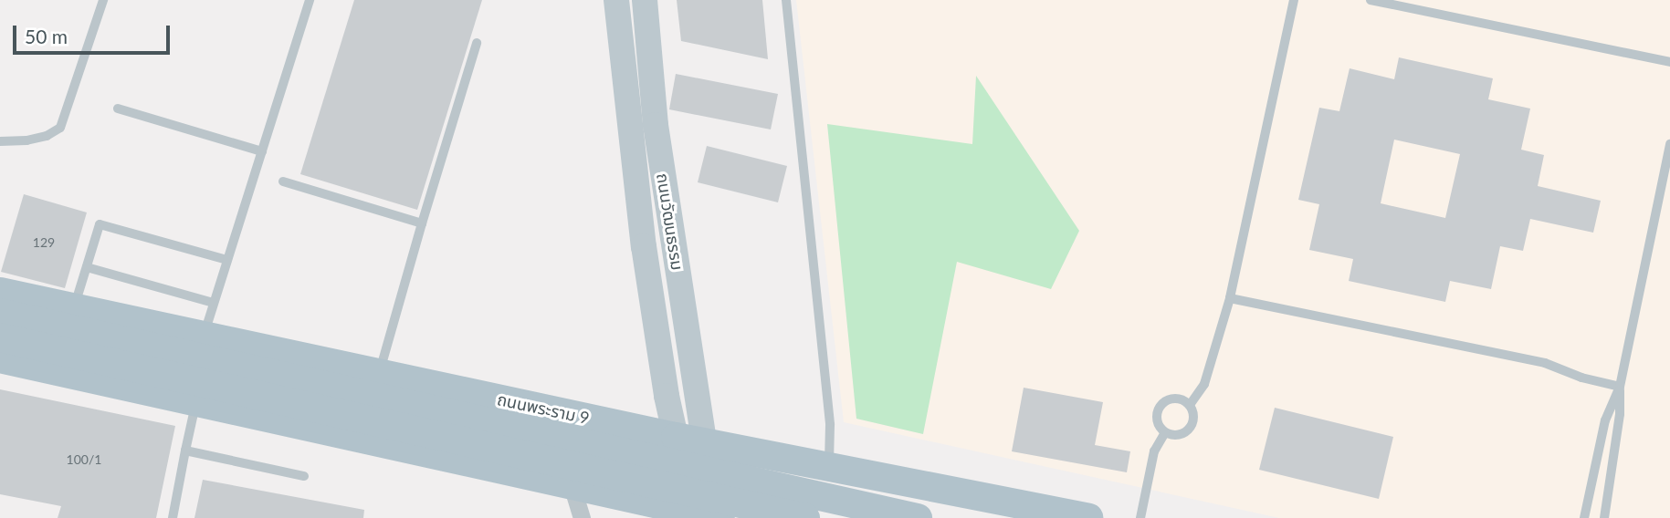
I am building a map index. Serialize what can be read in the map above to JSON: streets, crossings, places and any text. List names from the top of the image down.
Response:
{
  "streets": {
    "main road": ["ถนนพระราม 9"],
    "street": ["ถนนวัฒนธรรม"]
  },
  "crossings": [
    ["ถนนวัฒนธรรม", "ถนนพระราม 9"]
  ],
  "house_numbers": ["129", "100/1"],
  "scale_bar": "50 m"
}
